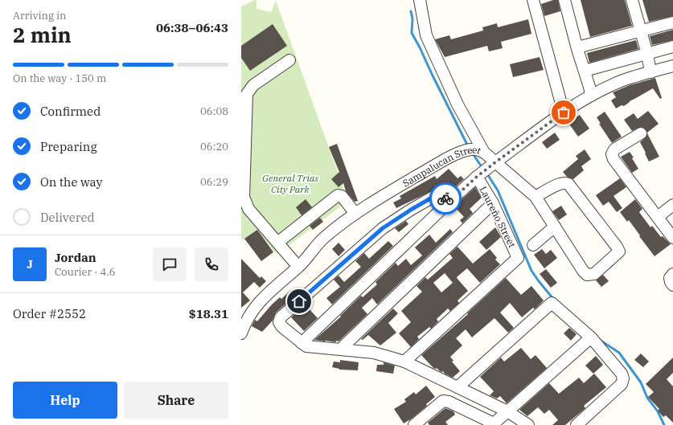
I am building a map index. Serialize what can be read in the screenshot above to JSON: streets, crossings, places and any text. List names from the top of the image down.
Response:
{
  "streets": {
    "street": ["Sampalucan Street", "Laureño Street"]
  },
  "parks": ["General Trias City Park"],
  "page": {
    "heading": ["2 min", "Arriving in", "06:38–06:43"],
    "panel": [
      "Jordan",
      "Courier · 4.6",
      "Order #2552",
      "$18.31"
    ],
    "bar": "On the way · 150 m",
    "list": [
      ["Confirmed", "06:08"],
      ["Preparing", "06:20"],
      ["On the way", "06:29"],
      "Delivered"
    ],
    "round": "J",
    "buttons": ["Help", "Share"]
  }
}
